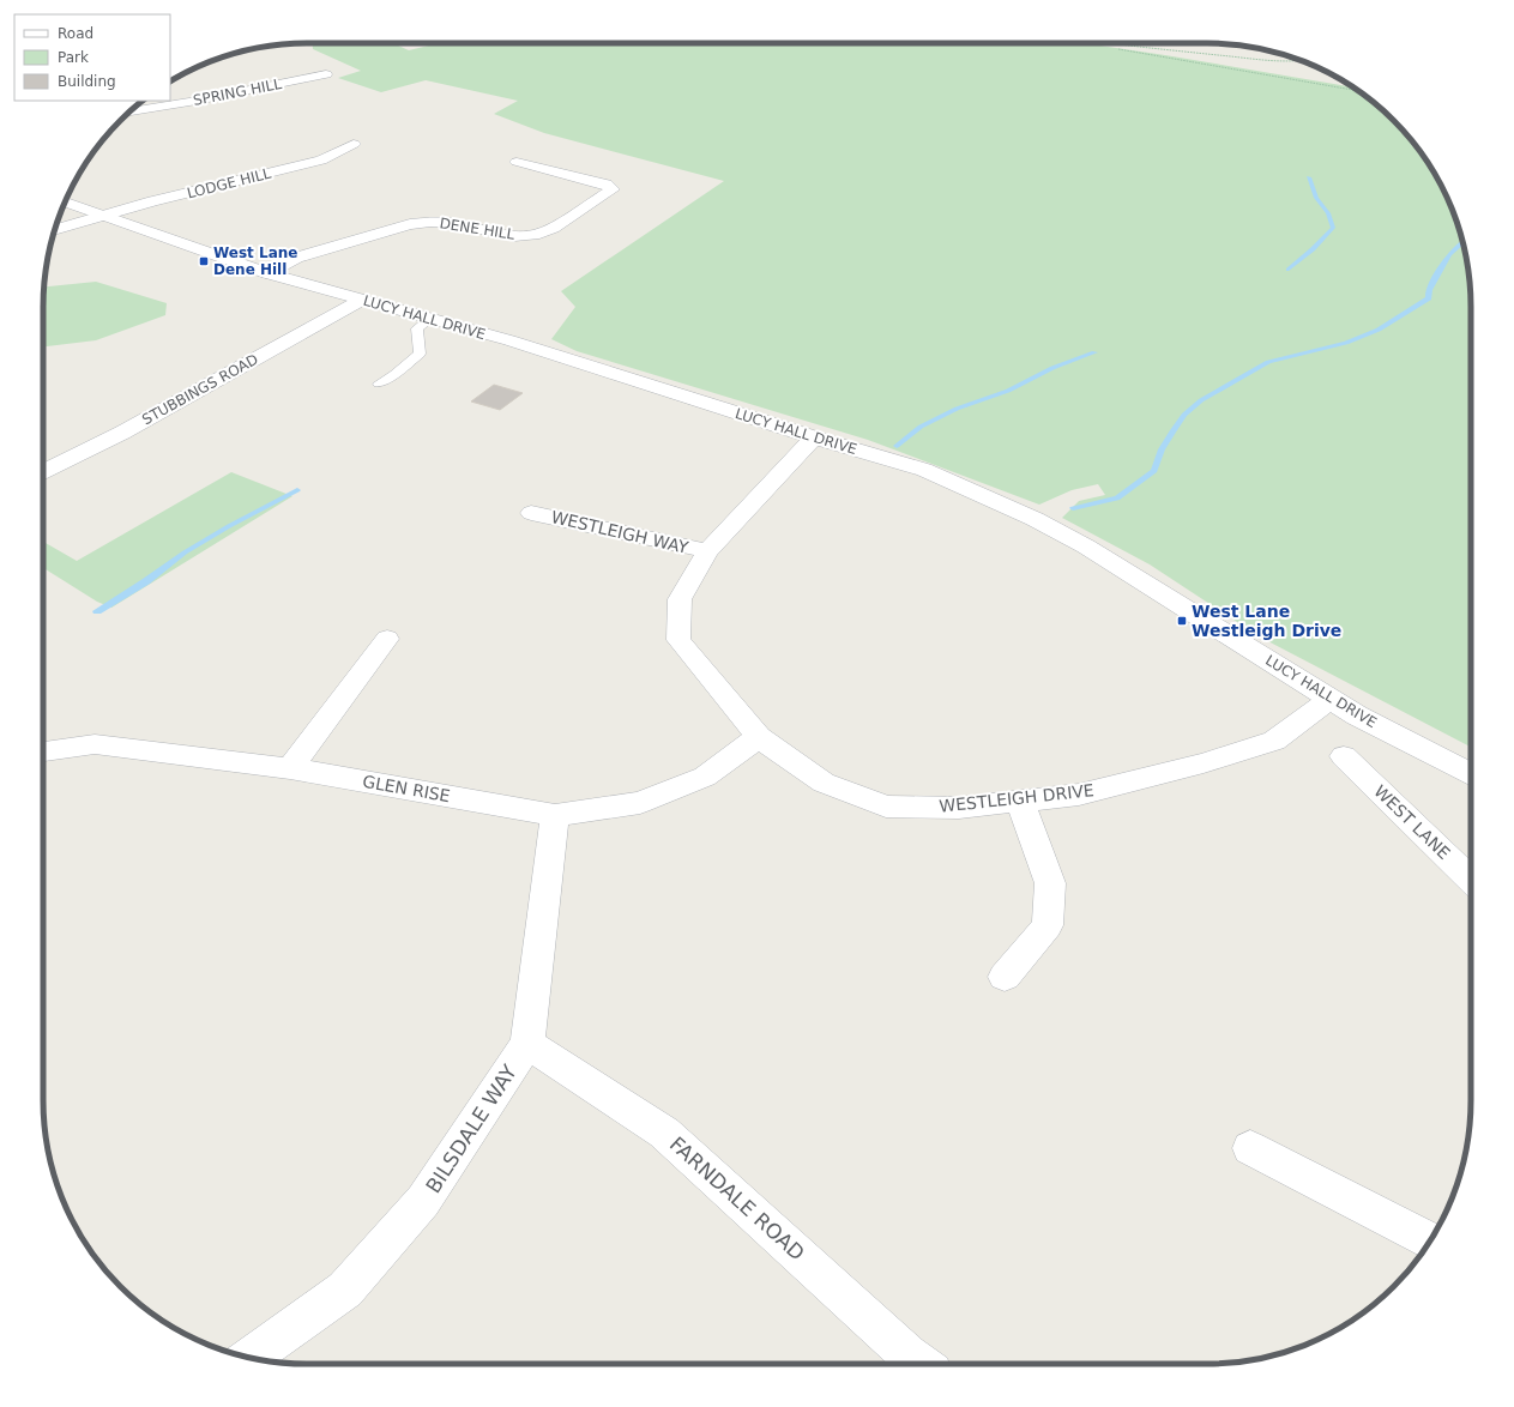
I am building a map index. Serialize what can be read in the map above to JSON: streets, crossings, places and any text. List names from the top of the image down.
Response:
{
  "streets": {
    "street": [
      "SPRING HILL",
      "LODGE HILL",
      "DENE HILL",
      "LUCY HALL DRIVE",
      "STUBBINGS ROAD",
      "WESTLEIGH WAY",
      "GLEN RISE",
      "WESTLEIGH DRIVE",
      "WEST LANE",
      "BILSDALE WAY",
      "FARNDALE ROAD"
    ]
  },
  "crossings": [
    ["LODGE HILL", "LUCY HALL DRIVE"],
    ["DENE HILL", "LUCY HALL DRIVE"],
    ["LUCY HALL DRIVE", "STUBBINGS ROAD"],
    ["LUCY HALL DRIVE", "WESTLEIGH DRIVE"],
    ["WESTLEIGH WAY", "WESTLEIGH DRIVE"],
    ["GLEN RISE", "WESTLEIGH DRIVE"],
    ["GLEN RISE", "BILSDALE WAY"],
    ["BILSDALE WAY", "FARNDALE ROAD"]
  ],
  "places": {
    "transit": ["West Lane Dene Hill", "West Lane Westleigh Drive"]
  },
  "legend": ["Road", "Park", "Building"]
}
